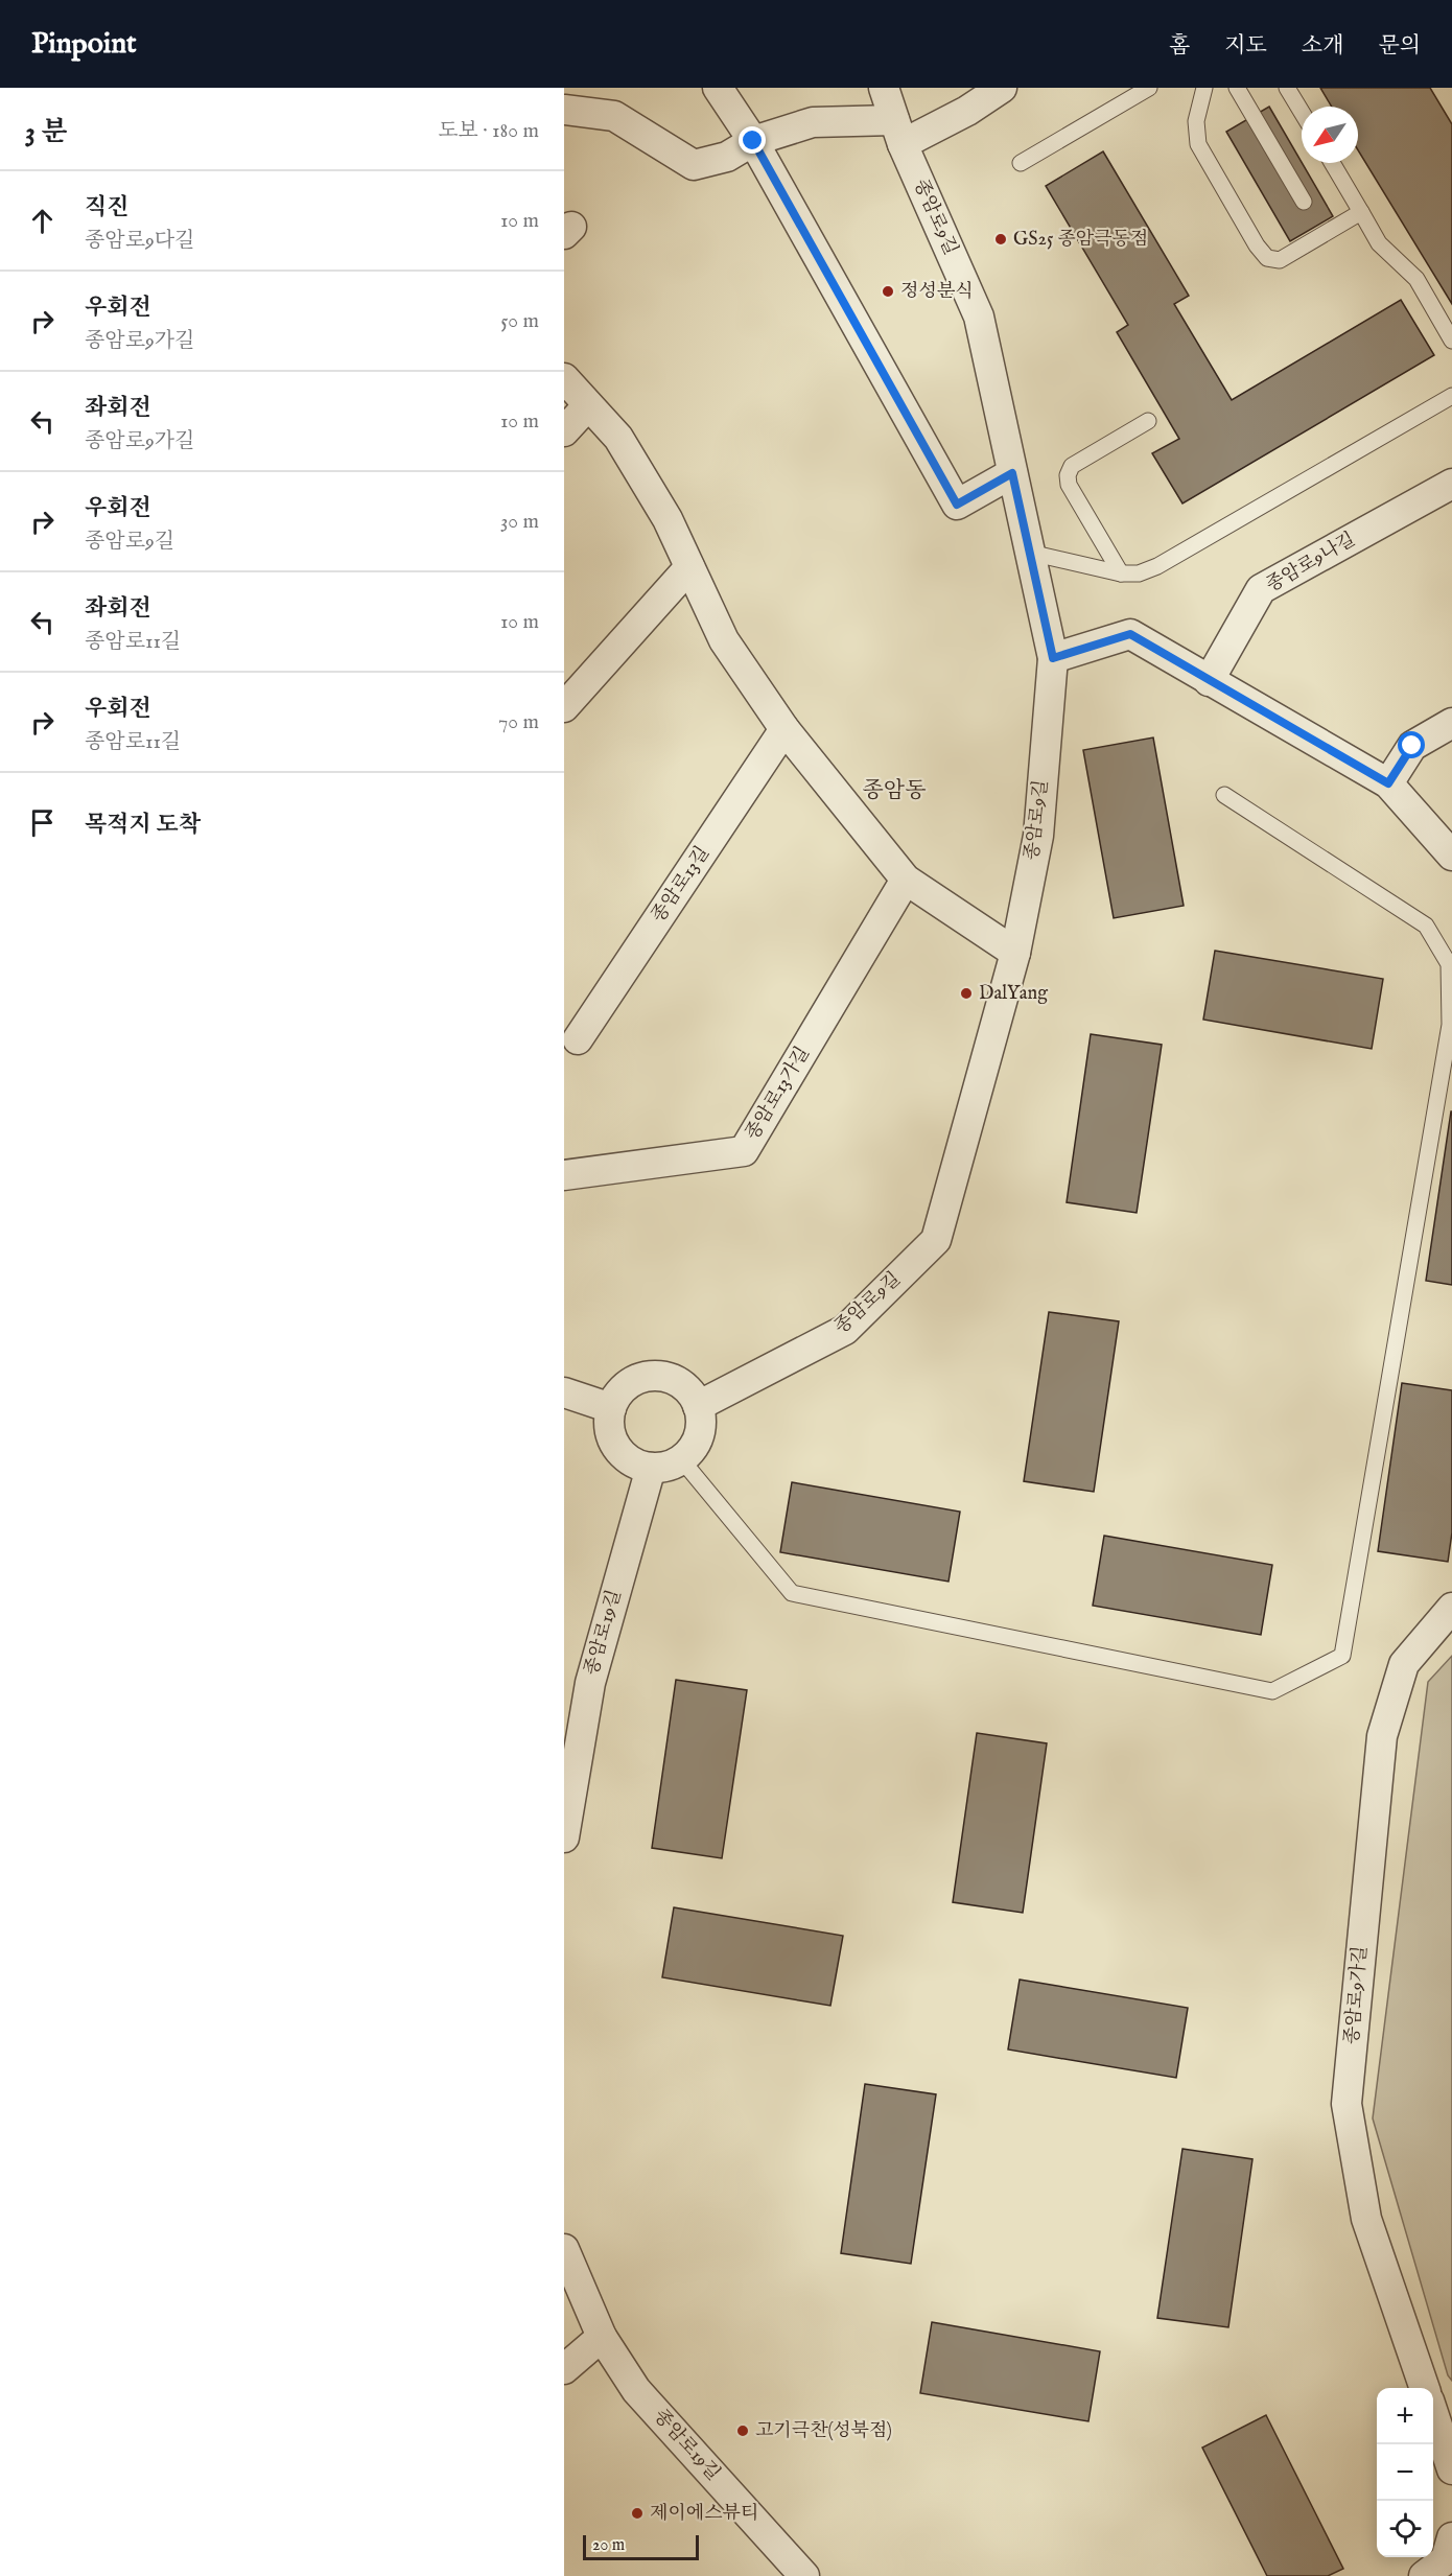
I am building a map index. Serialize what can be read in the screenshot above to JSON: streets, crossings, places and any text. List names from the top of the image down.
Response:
{
  "streets": {
    "street": [
      "종암로9길",
      "종암로9나길",
      "종암로13길",
      "종암로13가길",
      "종암로19길",
      "종암로9가길"
    ]
  },
  "crossings": [
    ["종암로9길", "종암로19길"]
  ],
  "districts": ["종암동"],
  "places": [
    "GS25 종암극동점",
    "정성분식",
    "DalYang",
    "고기극찬(성북점)",
    "제이에스뷰티"
  ],
  "scale_bar": "20 m",
  "north": "bottom left",
  "page": {
    "header": "Pinpoint",
    "nav": [
      "홈",
      "지도",
      "소개",
      "문의"
    ],
    "heading": ["3 분", "도보 · 180 m"],
    "list": [
      ["직진", "종암로9다길", "10 m"],
      ["우회전", "종암로9가길", "50 m"],
      ["좌회전", "종암로9가길", "10 m"],
      ["우회전", "종암로9길", "30 m"],
      ["좌회전", "종암로11길", "10 m"],
      ["우회전", "종암로11길", "70 m"],
      "목적지 도착"
    ],
    "map_buttons": ["+", "−"],
    "scale": "20 m"
  }
}
